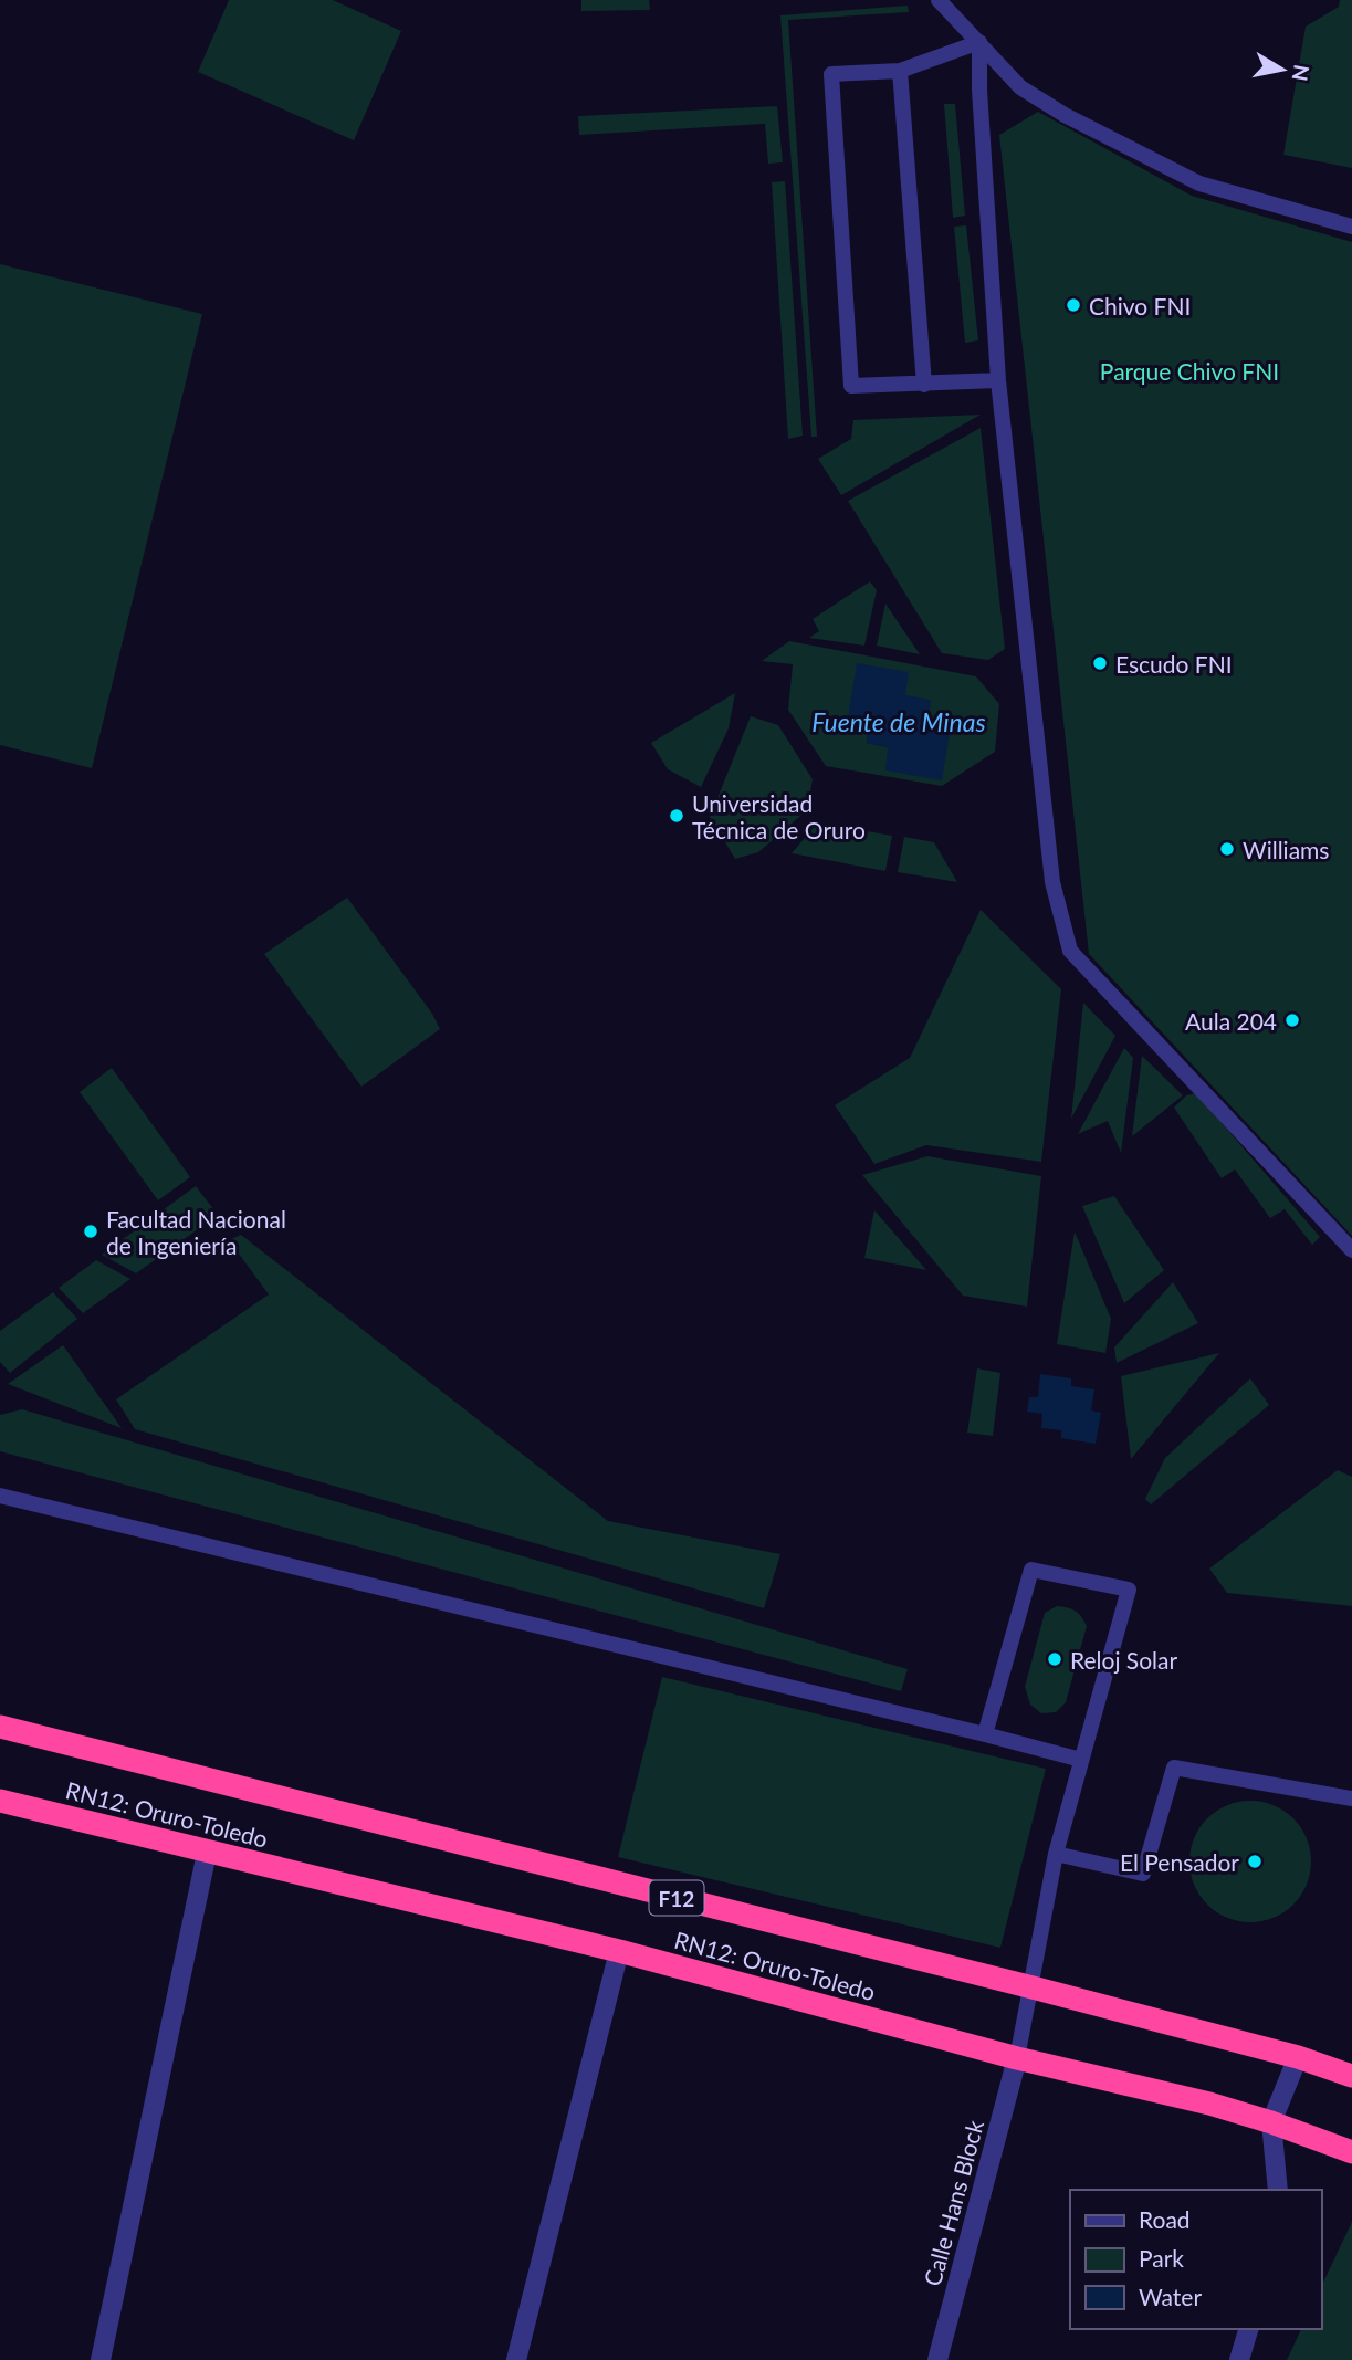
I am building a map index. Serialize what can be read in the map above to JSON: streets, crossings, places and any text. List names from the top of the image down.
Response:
{
  "streets": {
    "highway": ["RN12: Oruro-Toledo", "F12"],
    "street": ["Calle Hans Block"]
  },
  "crossings": [
    ["RN12: Oruro-Toledo", "Calle Hans Block"]
  ],
  "water": ["Fuente de Minas"],
  "parks": ["Parque Chivo FNI"],
  "places": [
    "Chivo FNI",
    "Escudo FNI",
    "Universidad Técnica de Oruro",
    "Williams",
    "Aula 204",
    "Facultad Nacional de Ingeniería",
    "Reloj Solar",
    "El Pensador"
  ],
  "legend": ["Road", "Park", "Water"],
  "north": "right"
}
